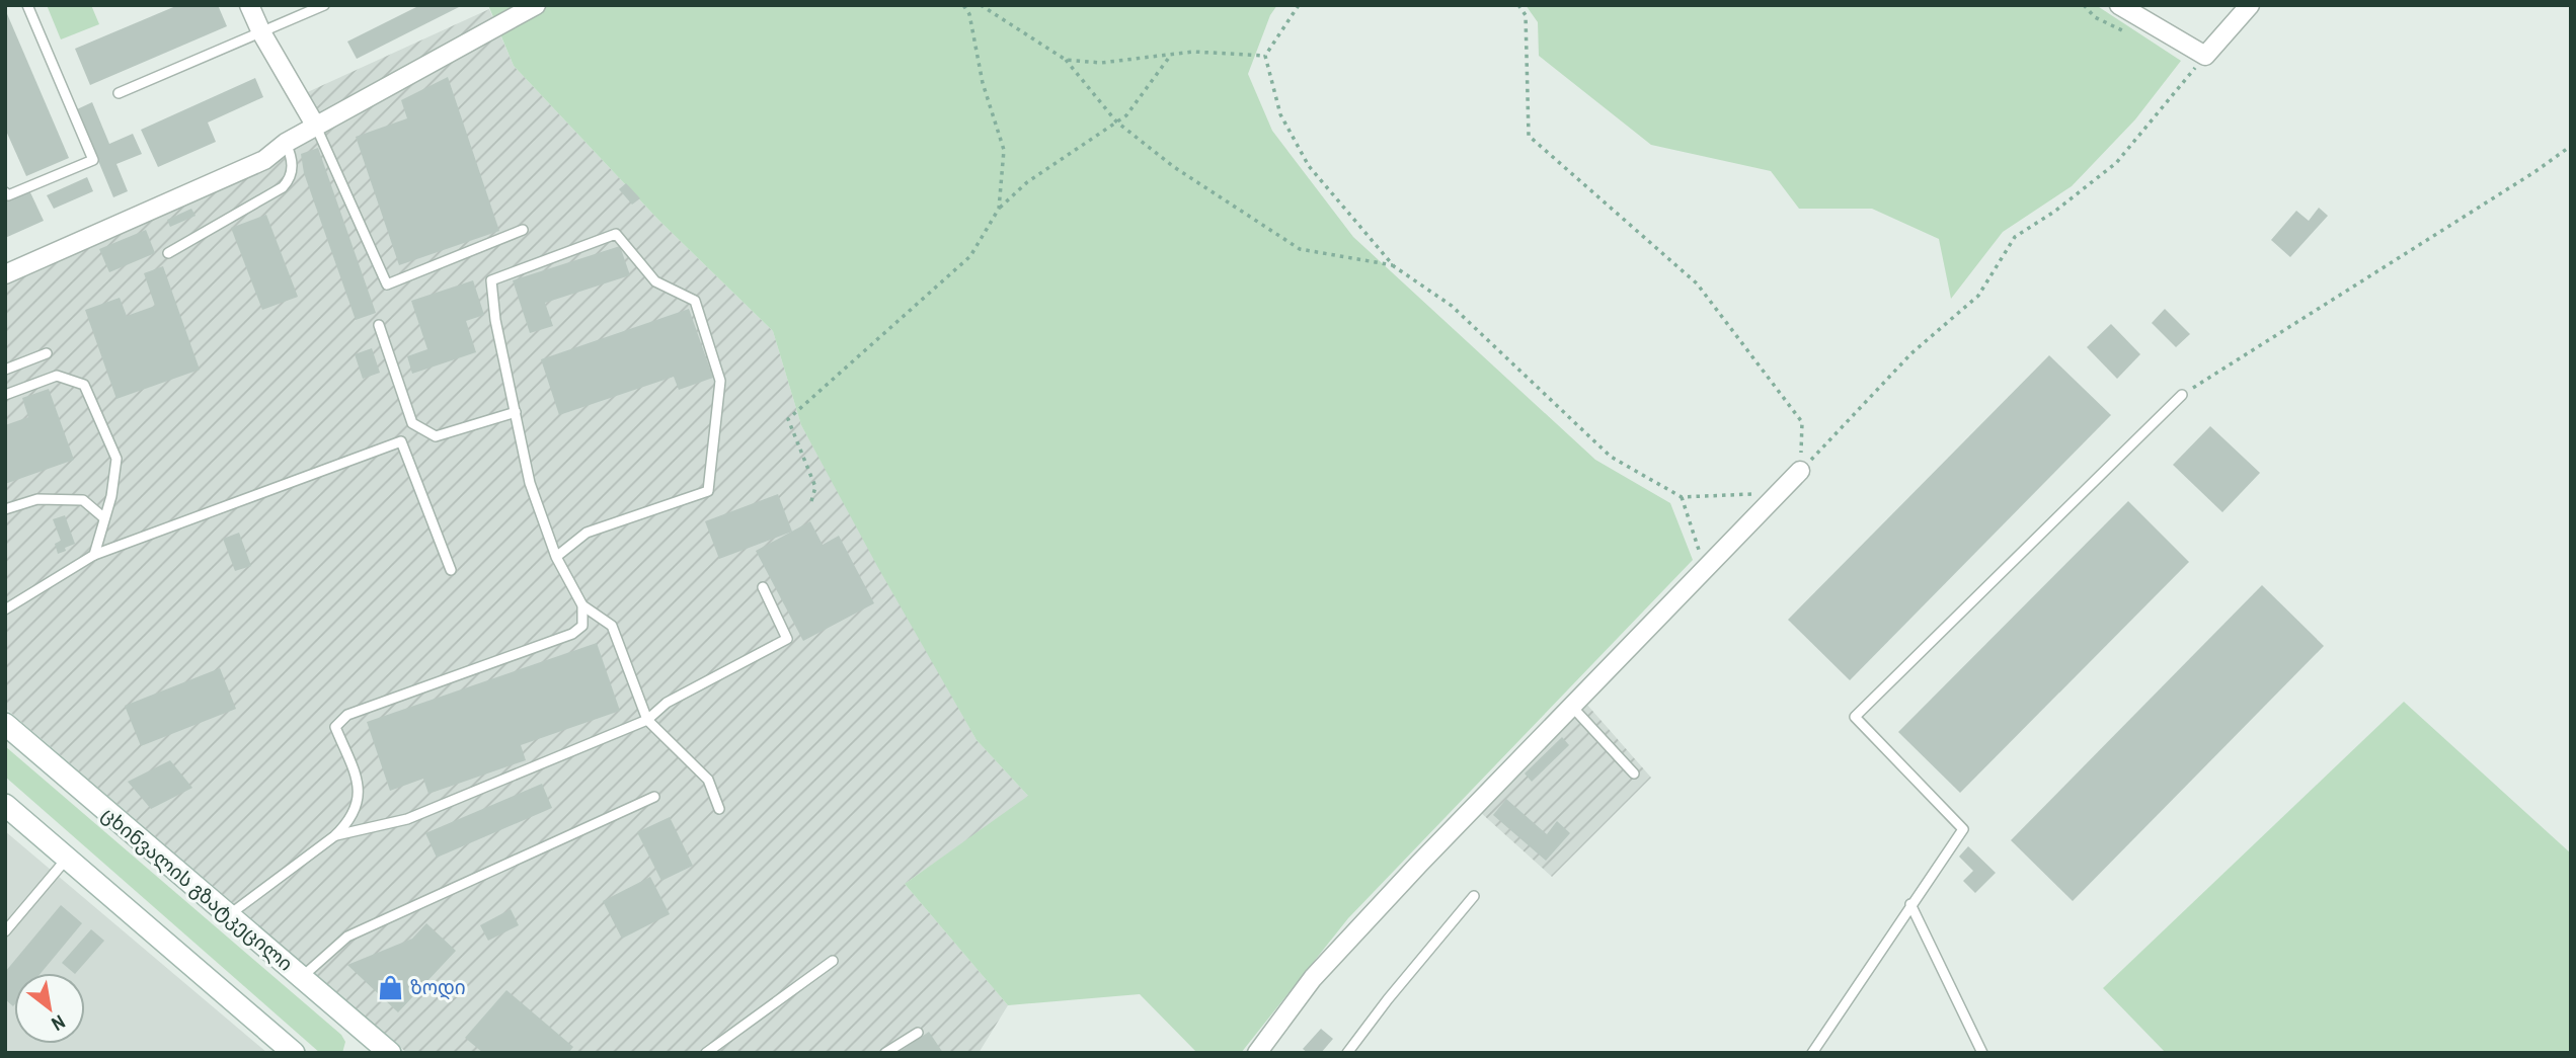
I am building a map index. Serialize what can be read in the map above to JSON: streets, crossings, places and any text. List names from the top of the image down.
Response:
{
  "streets": {
    "main road": ["ცხინვალის გზატკეცილი"]
  },
  "places": {
    "shop": ["ზოდი"]
  },
  "north": "bottom right"
}
